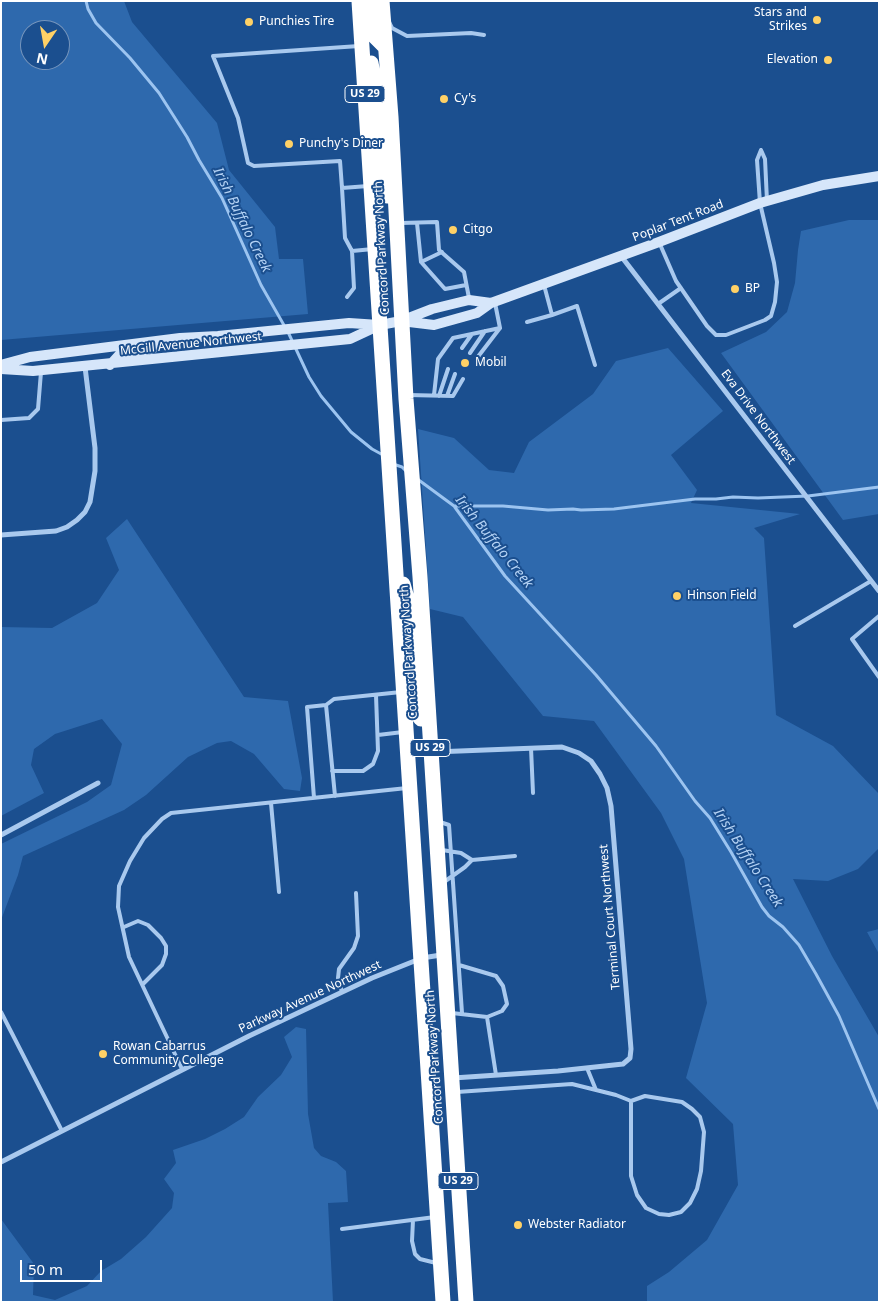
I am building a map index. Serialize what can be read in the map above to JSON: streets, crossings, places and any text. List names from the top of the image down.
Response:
{
  "streets": {
    "highway": ["US 29", "Concord Parkway North"],
    "main road": ["Poplar Tent Road", "McGill Avenue Northwest"],
    "street": ["Eva Drive Northwest", "Terminal Court Northwest", "Parkway Avenue Northwest"]
  },
  "crossings": [
    ["Poplar Tent Road", "Concord Parkway North"],
    ["Poplar Tent Road", "McGill Avenue Northwest"],
    ["Poplar Tent Road", "Eva Drive Northwest"],
    ["Concord Parkway North", "McGill Avenue Northwest"],
    ["Concord Parkway North", "Terminal Court Northwest"],
    ["Concord Parkway North", "Parkway Avenue Northwest"]
  ],
  "water": ["Irish Buffalo Creek"],
  "places": [
    "Stars and Strikes",
    "Punchies Tire",
    "Elevation",
    "Cy's",
    "Punchy's Diner",
    "Citgo",
    "BP",
    "Mobil",
    "Hinson Field",
    "Rowan Cabarrus Community College",
    "Webster Radiator"
  ],
  "scale_bar": "50 m",
  "north": "bottom"
}
